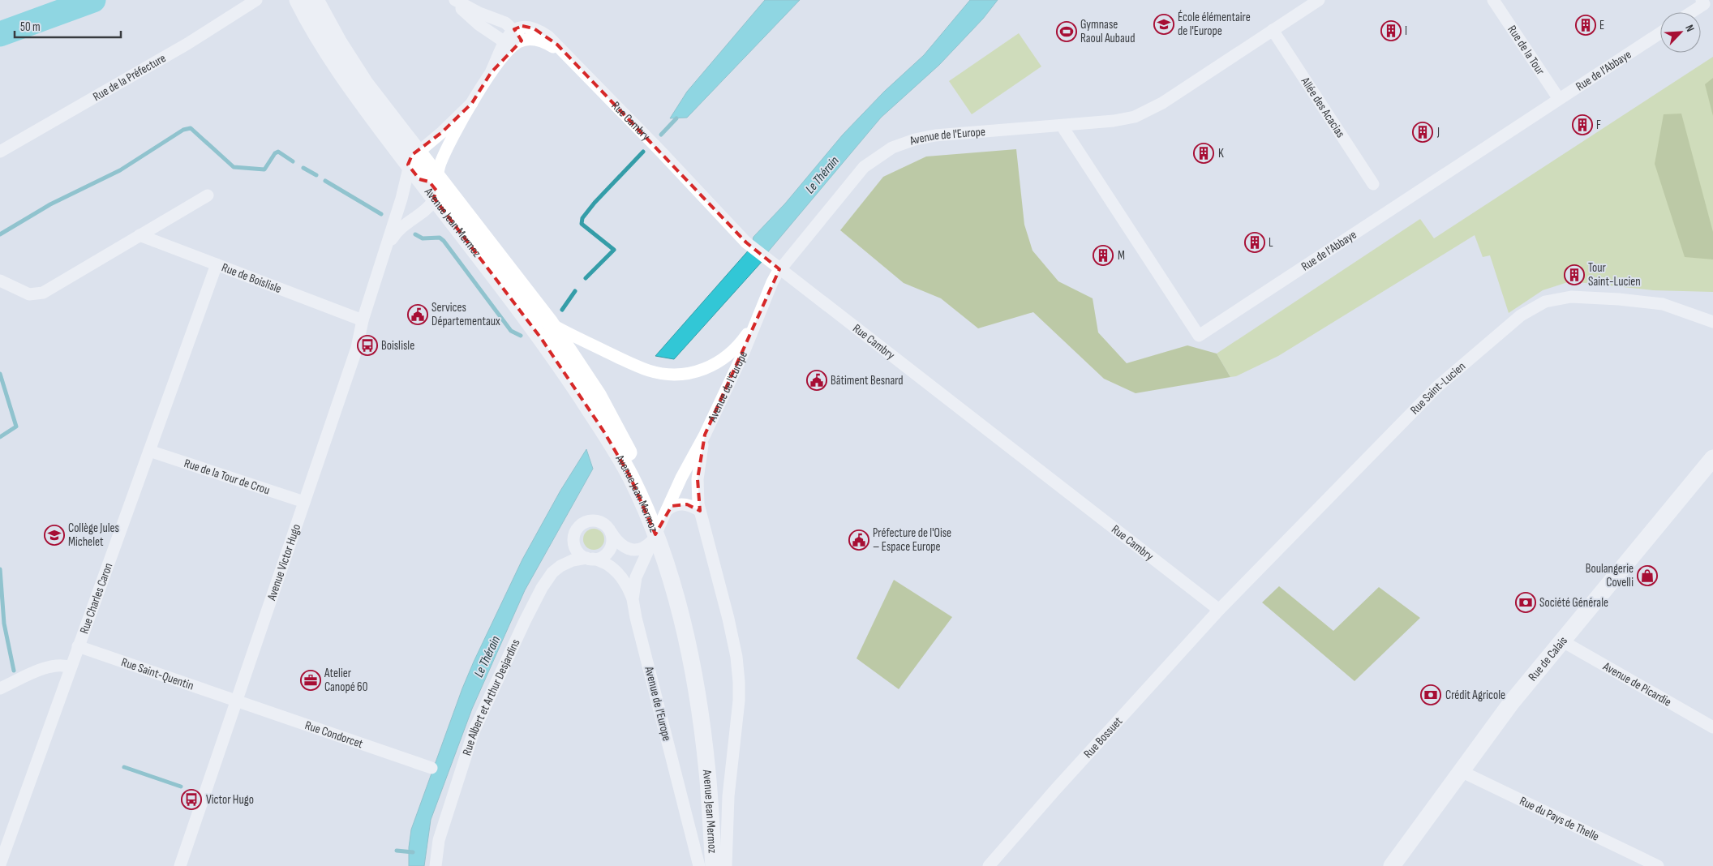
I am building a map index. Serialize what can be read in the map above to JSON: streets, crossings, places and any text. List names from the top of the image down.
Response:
{
  "streets": {
    "main road": ["Avenue Jean Mermoz", "Rue de Calais"],
    "street": [
      "Rue de la Tour",
      "Rue de l'Abbaye",
      "Rue de la Préfecture",
      "Allée des Acacias",
      "Rue Cambry",
      "Avenue de l'Europe",
      "Rue de Boislisle",
      "Rue Saint-Lucien",
      "Rue de la Tour de Crou",
      "Avenue Victor Hugo",
      "Rue Charles Caron",
      "Rue Saint-Quentin",
      "Avenue de Picardie",
      "Rue Albert et Arthur Desjardins",
      "Rue Condorcet",
      "Rue Bossuet",
      "Rue du Pays de Thelle"
    ]
  },
  "crossings": [
    ["Rue de la Tour", "Rue de l'Abbaye"],
    ["Rue de l'Abbaye", "Avenue de l'Europe"],
    ["Allée des Acacias", "Avenue de l'Europe"],
    ["Rue Cambry", "Avenue de l'Europe"],
    ["Rue Cambry", "Rue Saint-Lucien"],
    ["Rue Cambry", "Rue Bossuet"],
    ["Avenue de l'Europe", "Avenue Jean Mermoz"],
    ["Avenue Jean Mermoz", "Avenue Victor Hugo"],
    ["Rue de Boislisle", "Avenue Victor Hugo"],
    ["Rue de Boislisle", "Rue Charles Caron"],
    ["Rue Saint-Lucien", "Rue Bossuet"],
    ["Rue de la Tour de Crou", "Avenue Victor Hugo"],
    ["Rue de la Tour de Crou", "Rue Charles Caron"],
    ["Avenue Victor Hugo", "Rue Saint-Quentin"],
    ["Avenue Victor Hugo", "Rue Condorcet"],
    ["Rue Charles Caron", "Rue Saint-Quentin"],
    ["Rue de Calais", "Avenue de Picardie"],
    ["Rue de Calais", "Rue du Pays de Thelle"],
    ["Rue Saint-Quentin", "Rue Condorcet"]
  ],
  "water": ["Le Thérain"],
  "places": {
    "school or university": ["École élémentaire de l'Europe", "Collège Jules Michelet"],
    "building": [
      "E",
      "I",
      "F",
      "J",
      "K",
      "L",
      "M",
      "Tour Saint-Lucien"
    ],
    "sports": ["Gymnase Raoul Aubaud"],
    "public building": ["Services Départementaux", "Bâtiment Besnard", "Préfecture de l'Oise – Espace Europe"],
    "bus stop": ["Boislisle", "Victor Hugo"],
    "shop": ["Boulangerie Covelli"],
    "bank": ["Société Générale", "Crédit Agricole"],
    "office": ["Atelier Canopé 60"]
  },
  "scale_bar": "50 m",
  "north": "top right"
}
